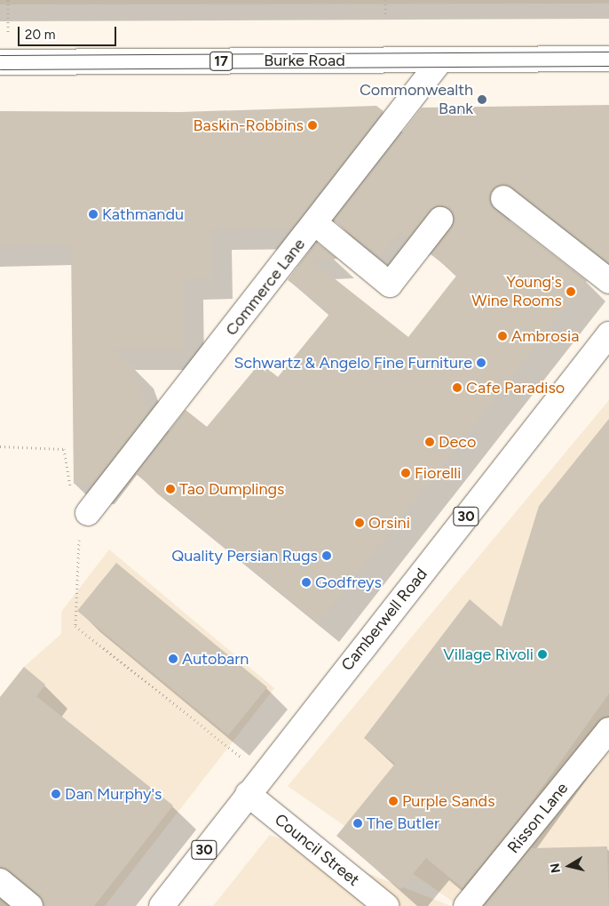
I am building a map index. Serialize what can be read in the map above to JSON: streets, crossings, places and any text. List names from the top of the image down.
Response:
{
  "streets": {
    "main road": [
      "Burke Road",
      "17",
      "Commerce Lane",
      "30",
      "Camberwell Road",
      "Risson Lane",
      "Council Street"
    ]
  },
  "crossings": [
    ["Burke Road", "Commerce Lane"],
    ["Camberwell Road", "Council Street"]
  ],
  "places": [
    "Commonwealth Bank",
    "Baskin-Robbins",
    "Kathmandu",
    "Young's Wine Rooms",
    "Ambrosia",
    "Schwartz & Angelo Fine Furniture",
    "Cafe Paradiso",
    "Deco",
    "Fiorelli",
    "Tao Dumplings",
    "Orsini",
    "Quality Persian Rugs",
    "Godfreys",
    "Village Rivoli",
    "Autobarn",
    "Dan Murphy's",
    "Purple Sands",
    "The Butler"
  ],
  "scale_bar": "20 m",
  "north": "left"
}
